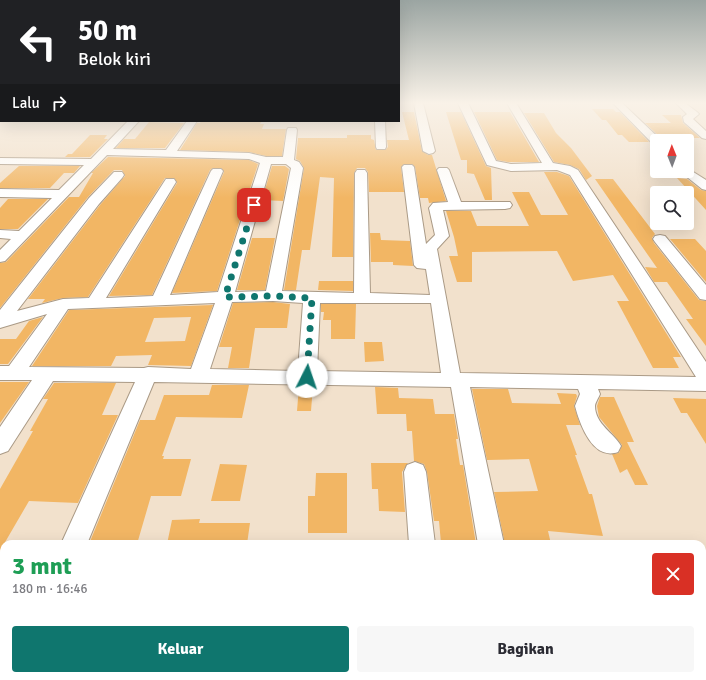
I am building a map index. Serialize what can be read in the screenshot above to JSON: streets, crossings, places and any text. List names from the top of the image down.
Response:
{
  "north": "top",
  "page": {
    "turn": ["50 m", "Belok kiri"],
    "then": "Lalu",
    "heading": ["3 mnt", "180 m · 16:46"],
    "buttons": ["Keluar", "Bagikan"]
  }
}
